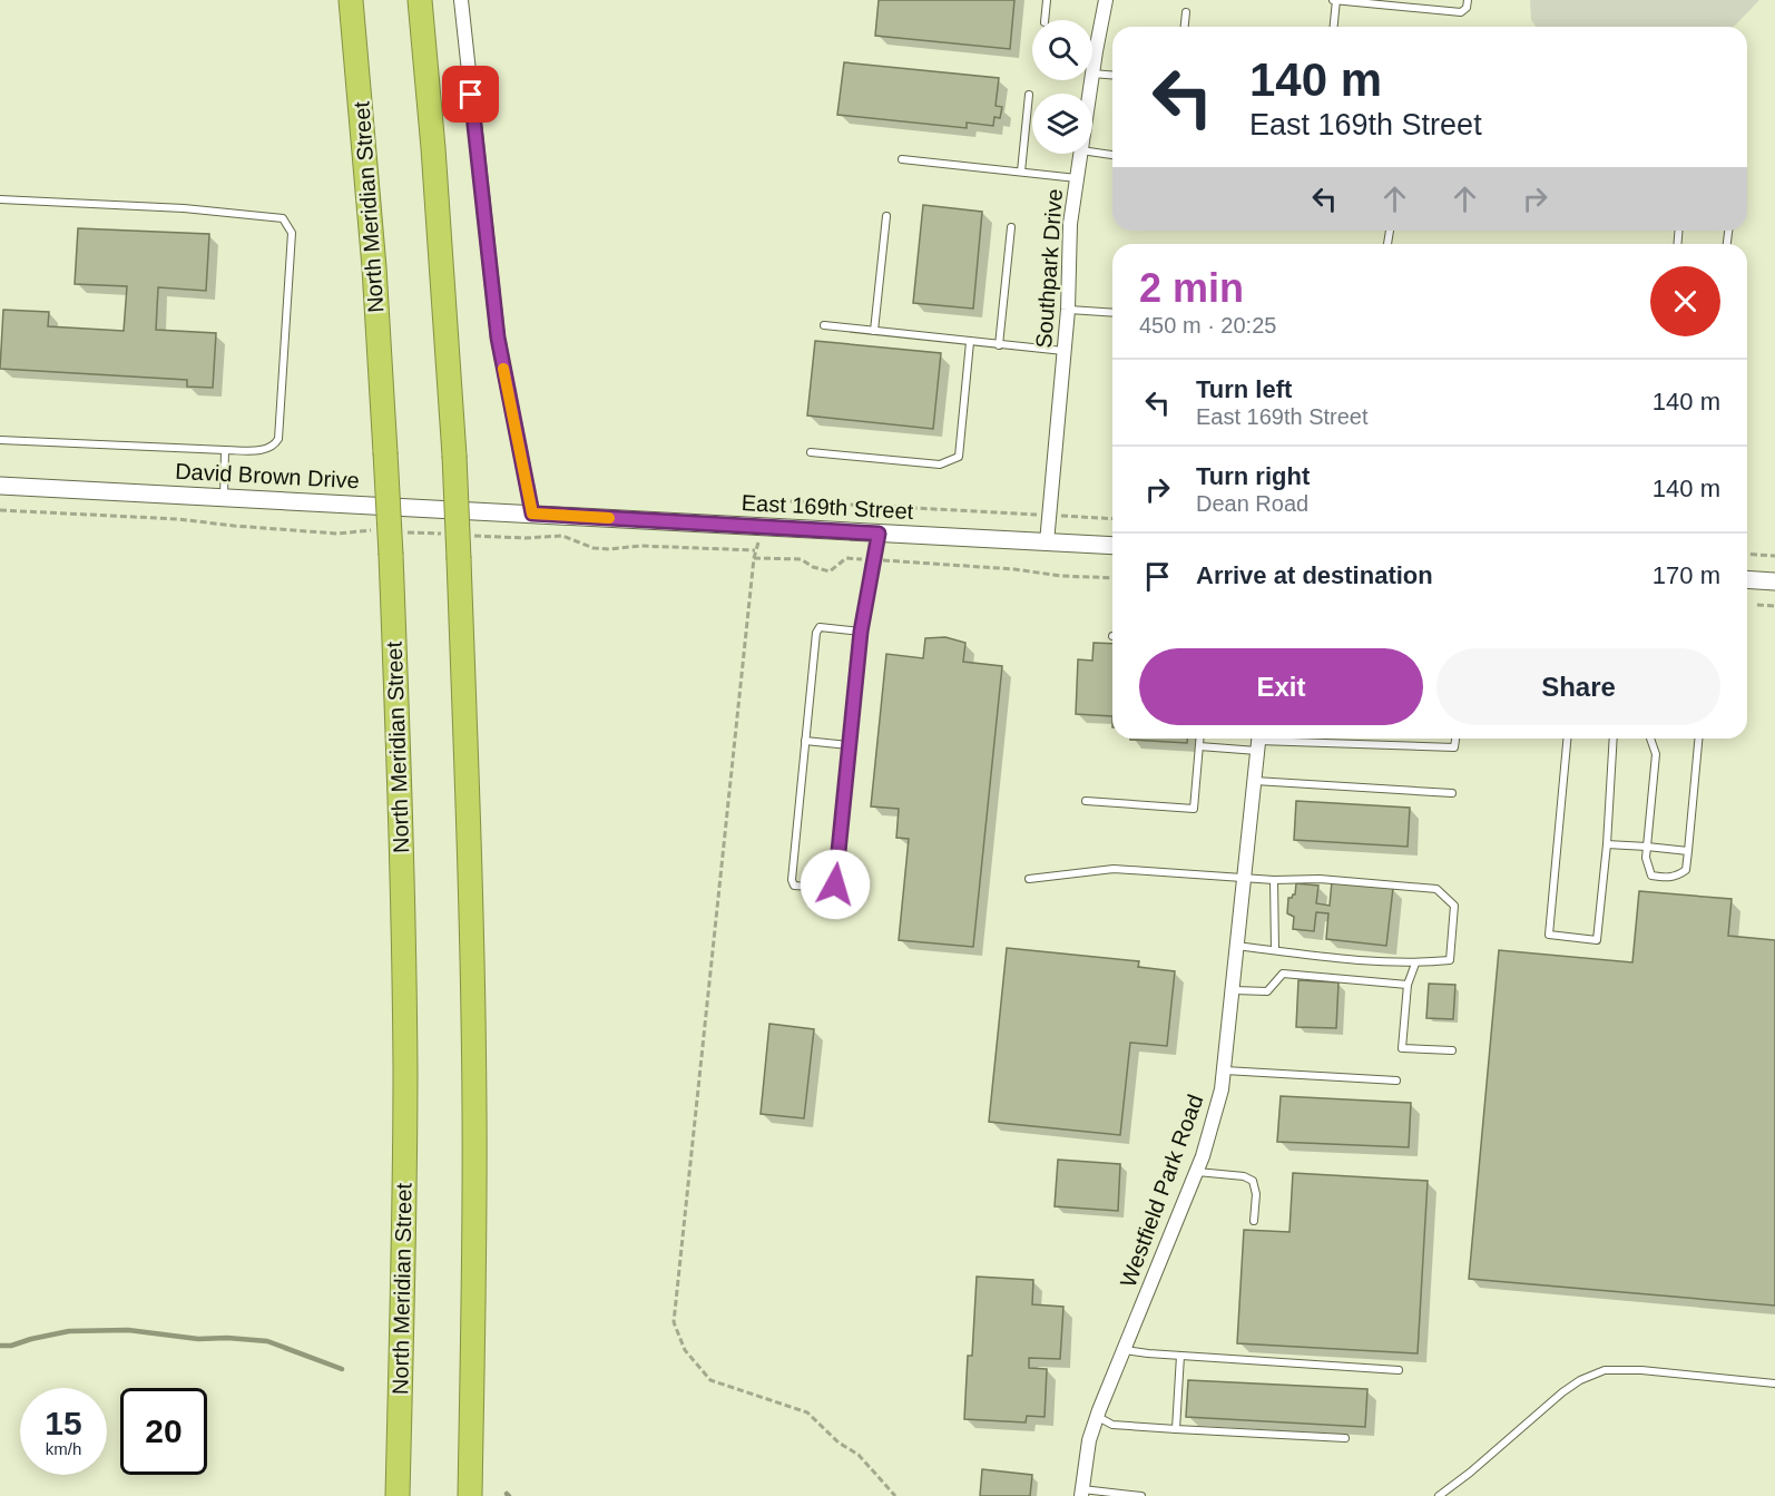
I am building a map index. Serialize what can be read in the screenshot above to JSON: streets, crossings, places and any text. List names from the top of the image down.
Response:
{
  "streets": {
    "highway": ["North Meridian Street"],
    "street": [
      "Southpark Drive",
      "David Brown Drive",
      "East 169th Street",
      "Westfield Park Road"
    ]
  },
  "crossings": [
    ["Southpark Drive", "East 169th Street"],
    ["David Brown Drive", "East 169th Street"]
  ],
  "page": {
    "turn": ["140 m", "East 169th Street"],
    "heading": ["2 min", "450 m · 20:25"],
    "list": [
      {
        "name": "Turn left",
        "note": "East 169th Street",
        "value": "140 m"
      },
      {
        "name": "Turn right",
        "note": "Dean Road",
        "value": "140 m"
      },
      {
        "name": "Arrive at destination",
        "value": "170 m"
      }
    ],
    "buttons": ["Exit", "Share"],
    "speed": "15 km/h",
    "limit": "20"
  }
}
